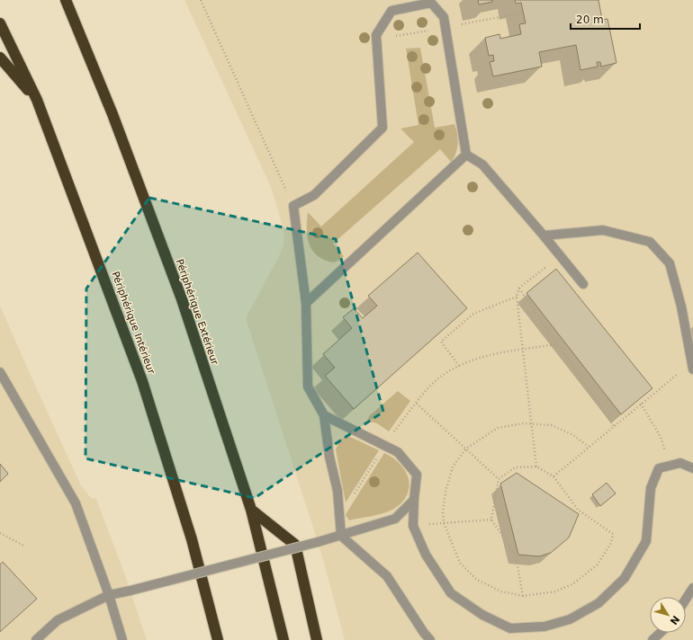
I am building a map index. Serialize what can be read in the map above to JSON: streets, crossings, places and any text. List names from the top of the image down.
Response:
{
  "streets": {
    "highway": ["Périphérique Extérieur", "Périphérique Intérieur"]
  },
  "scale_bar": "20 m",
  "north": "bottom right"
}
